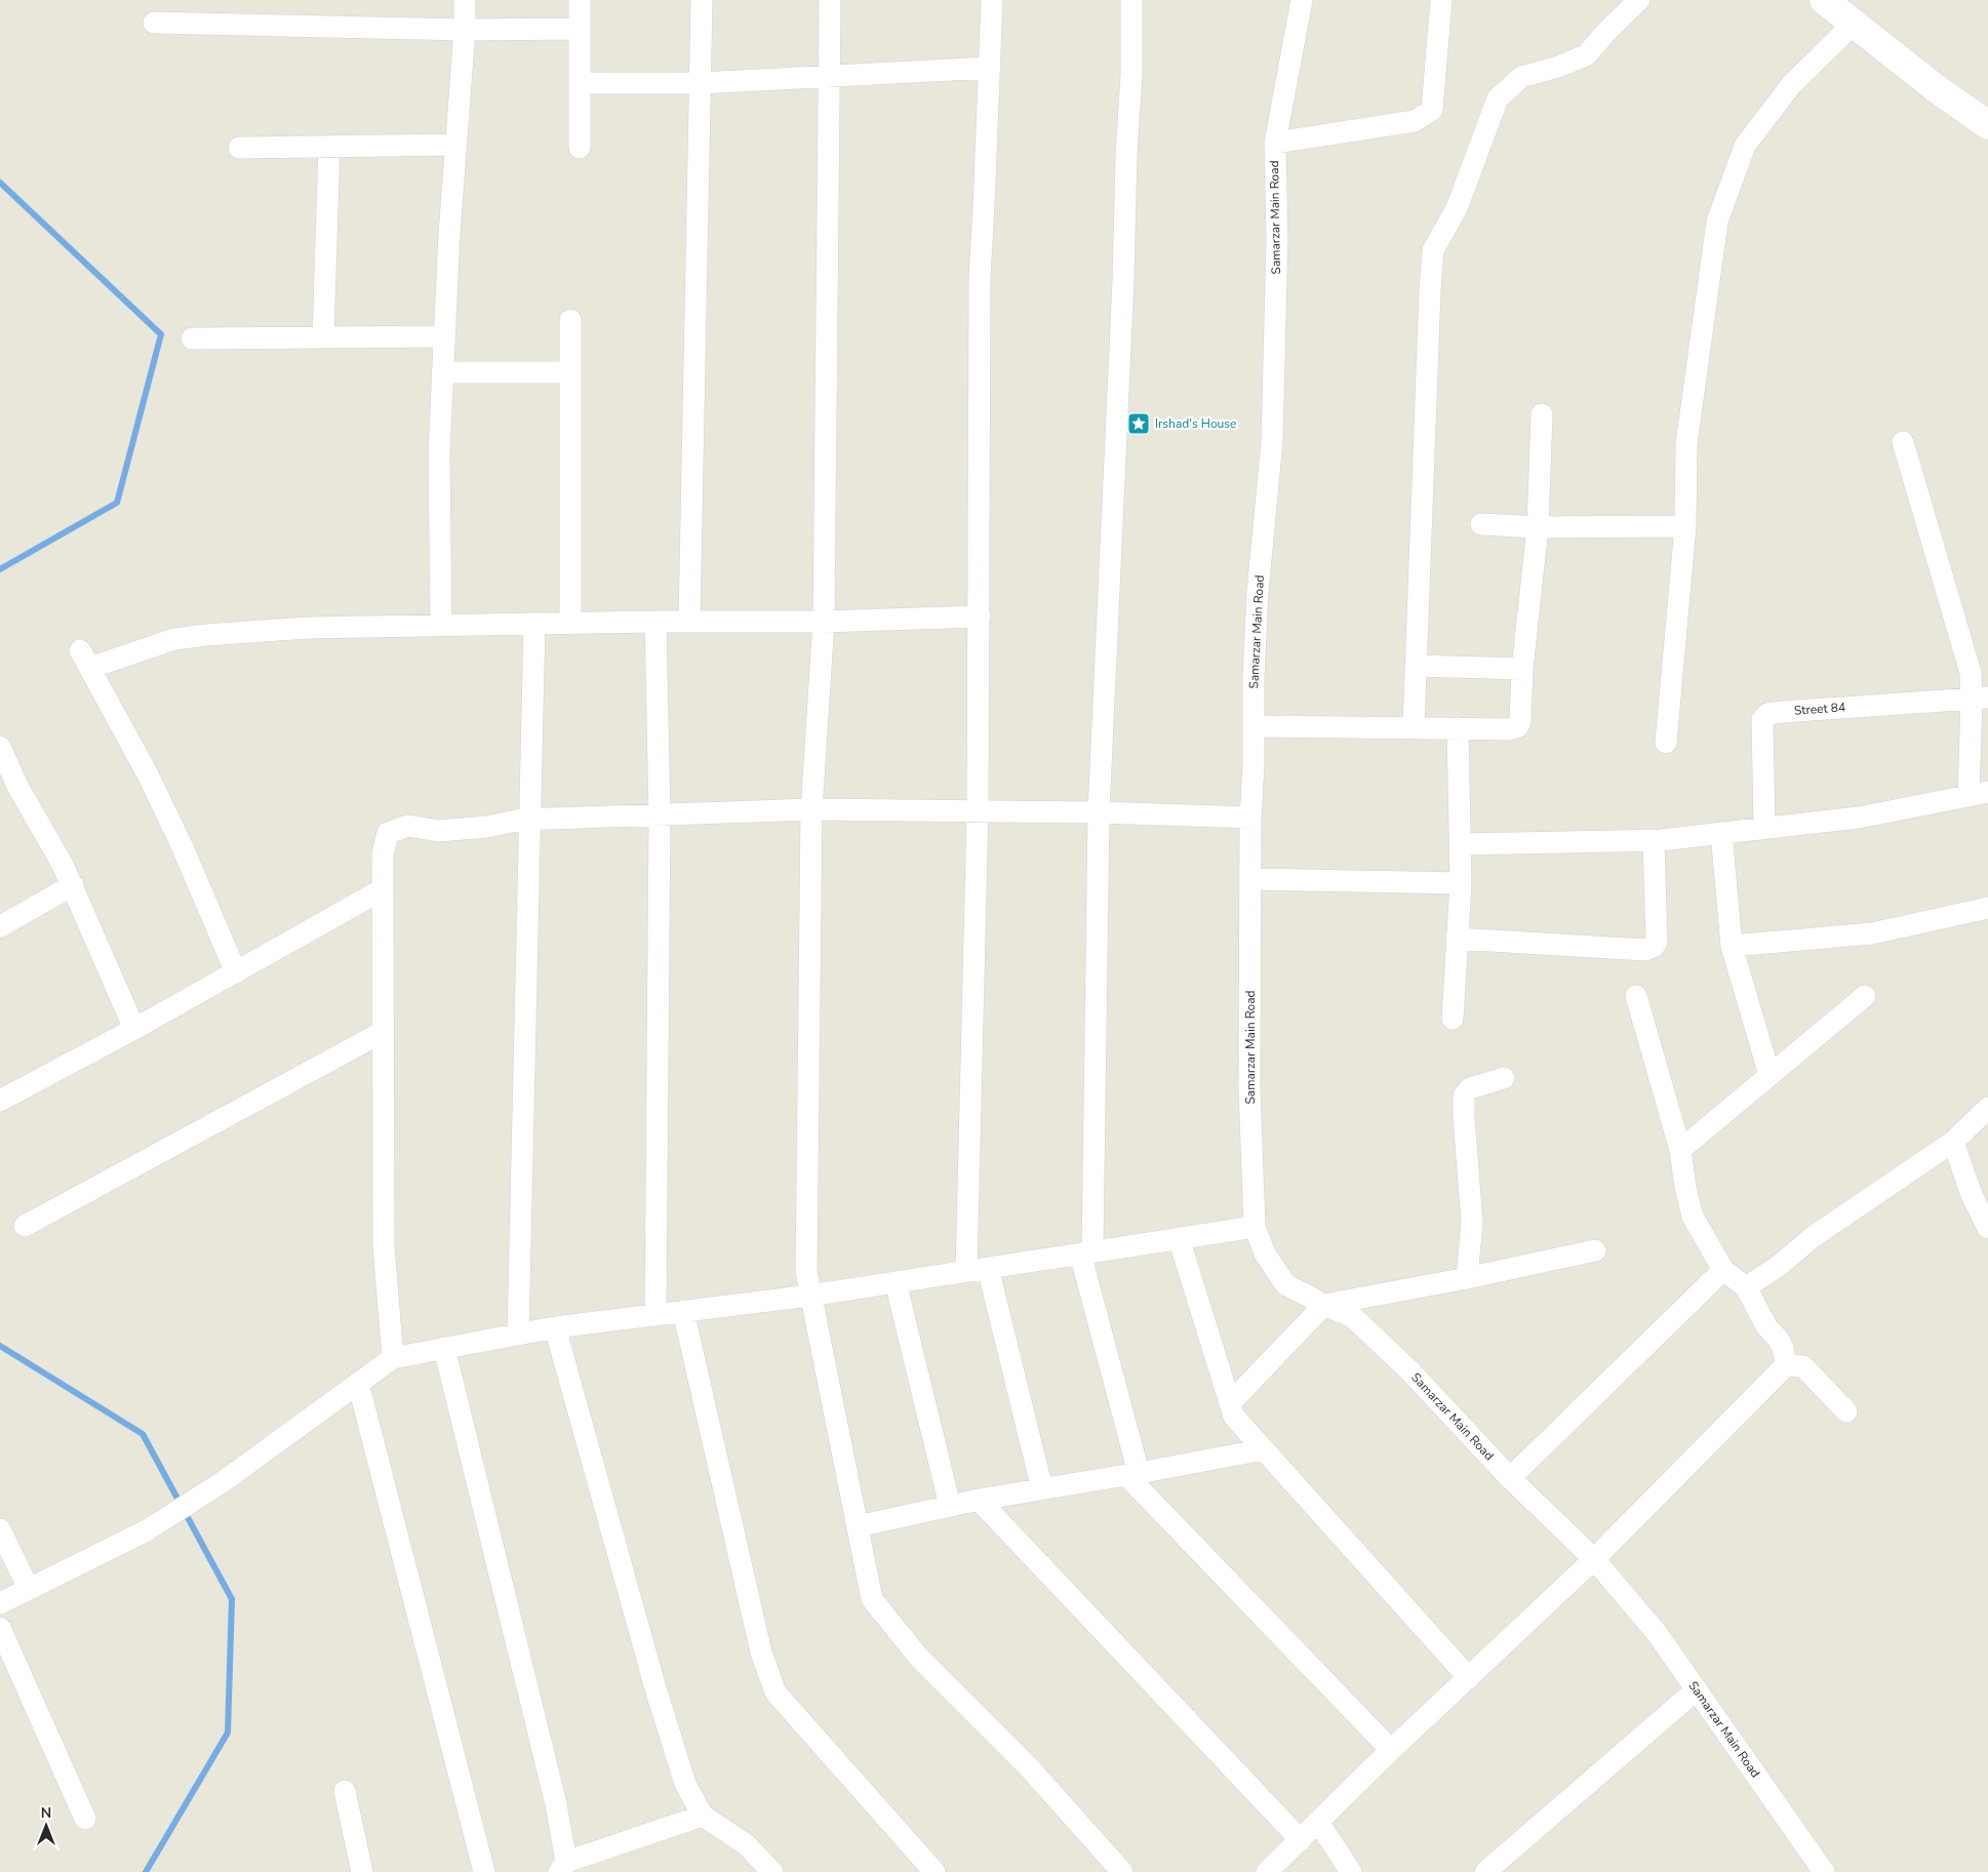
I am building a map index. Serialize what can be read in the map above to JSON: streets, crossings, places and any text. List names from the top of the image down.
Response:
{
  "streets": {
    "street": ["Samarzar Main Road", "Street 84"]
  },
  "places": {
    "place": ["Irshad's House"]
  },
  "north": "top"
}
